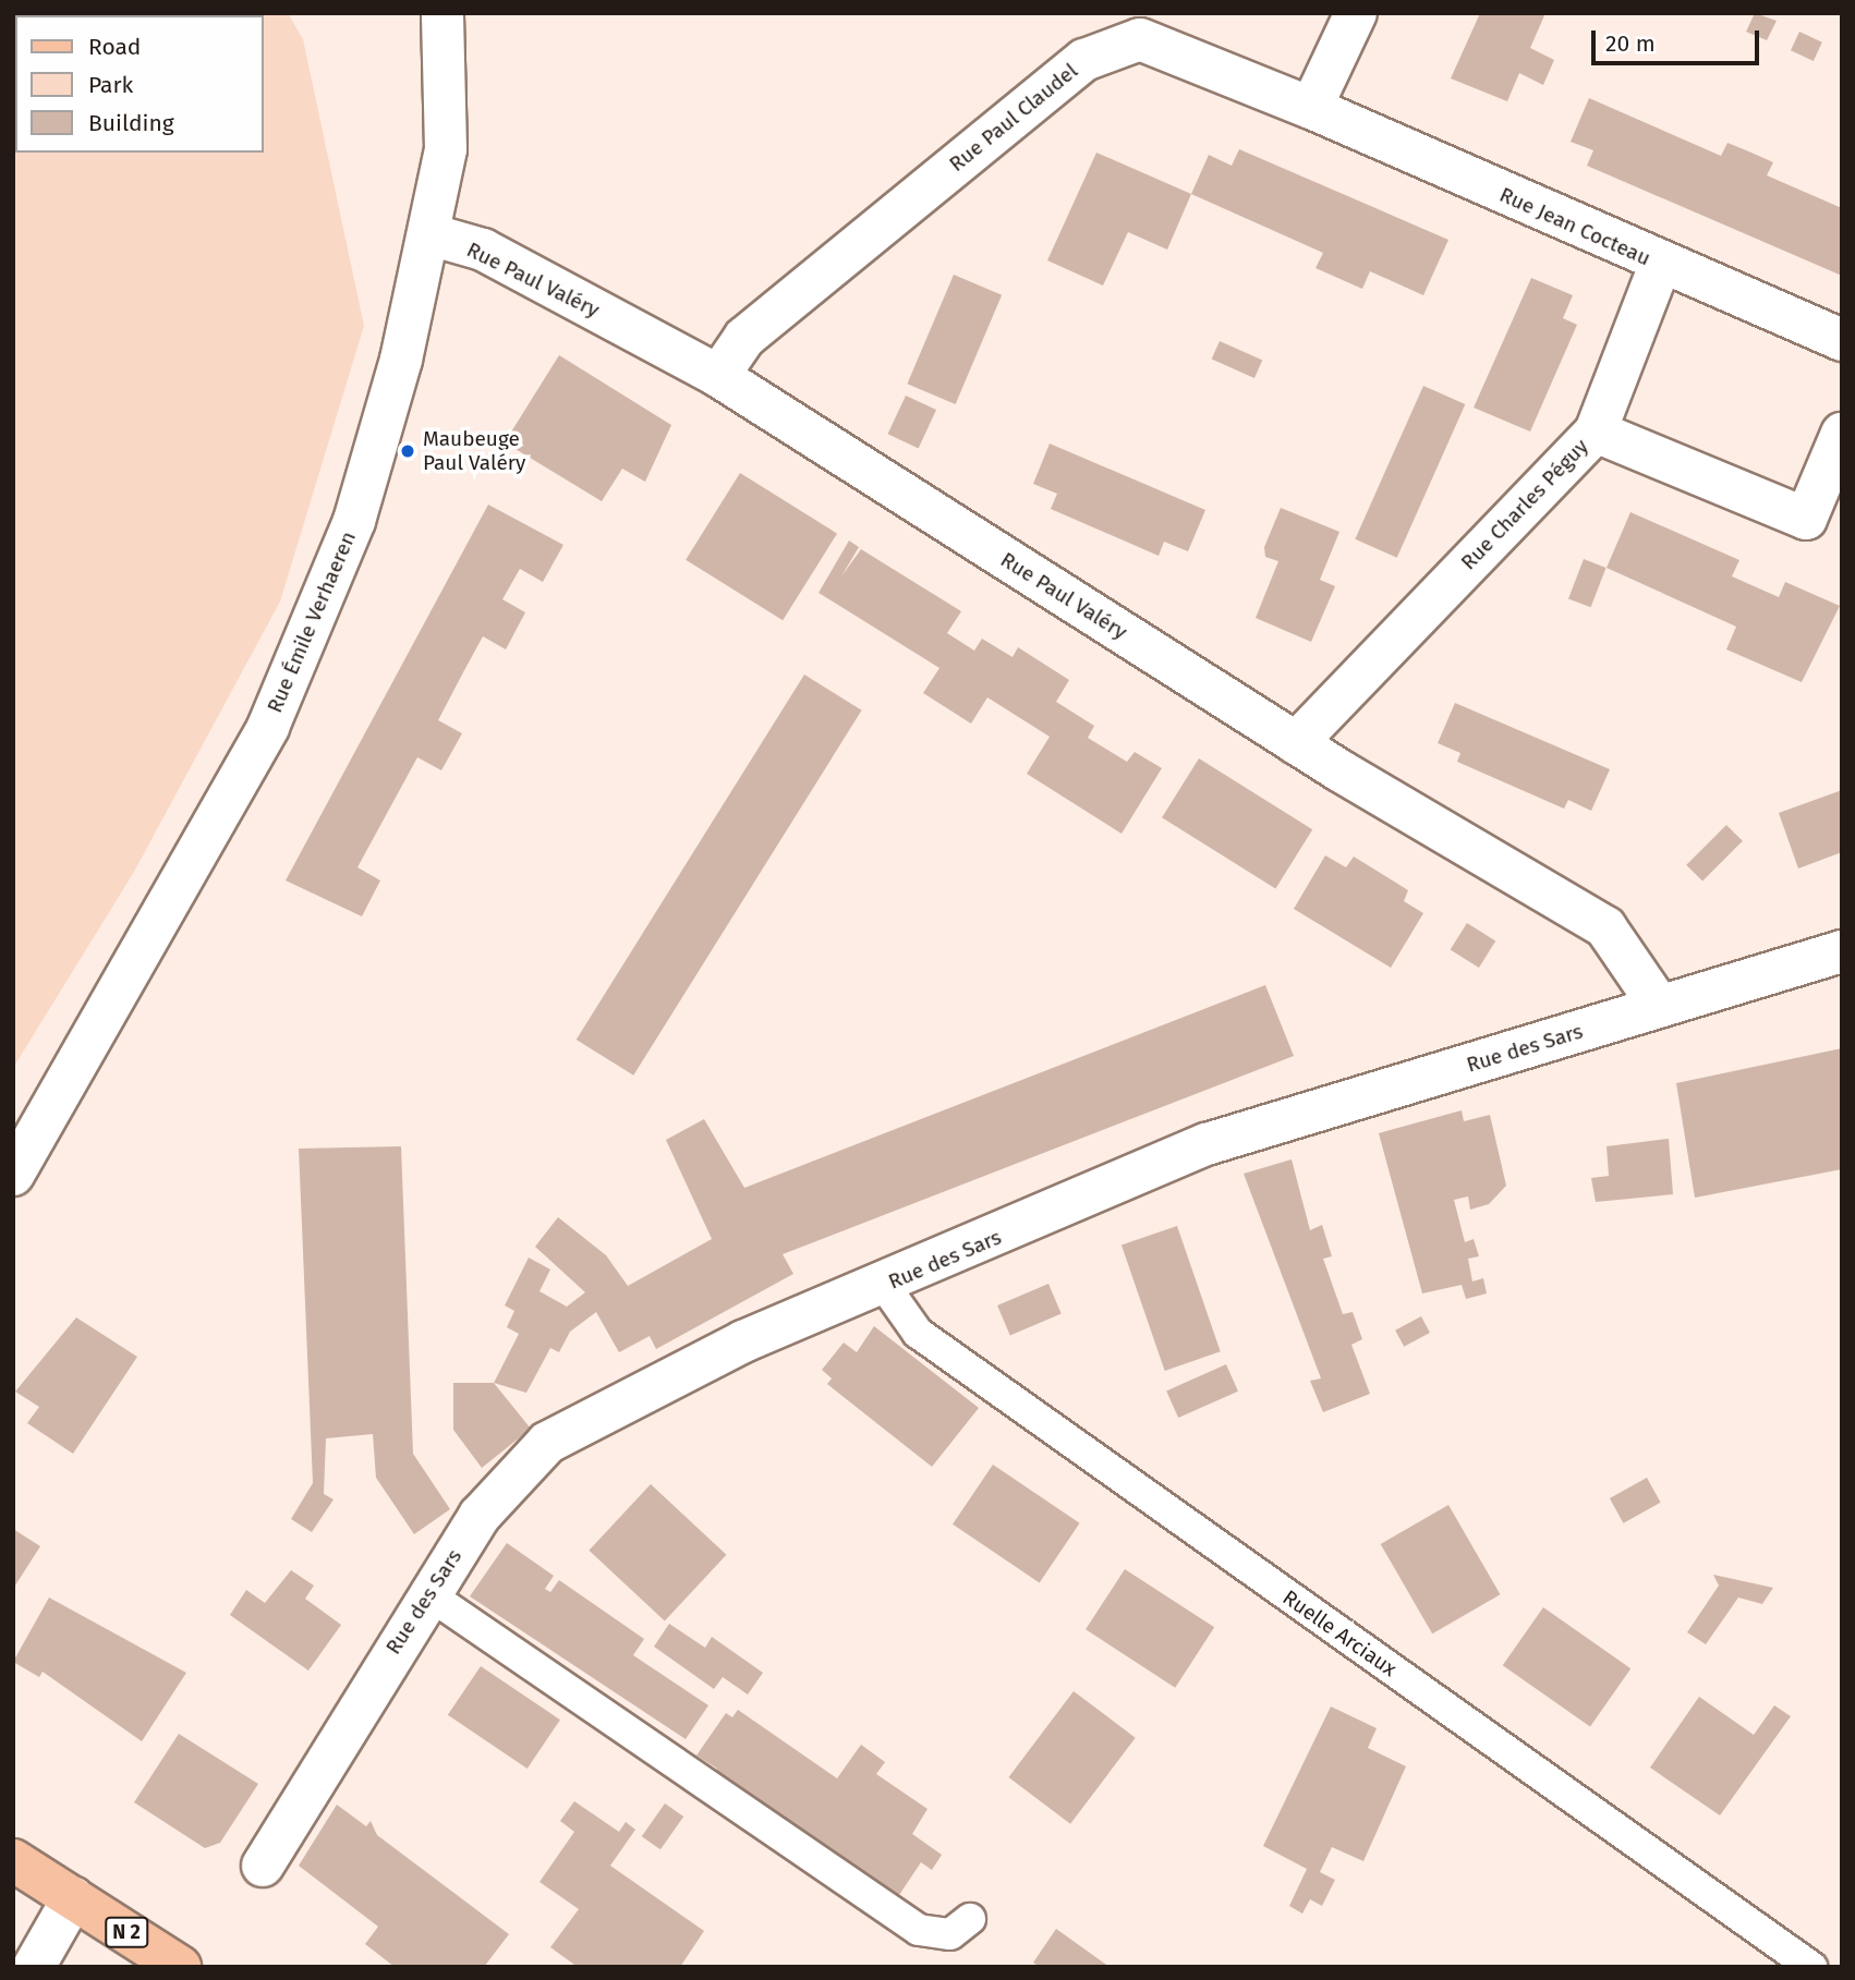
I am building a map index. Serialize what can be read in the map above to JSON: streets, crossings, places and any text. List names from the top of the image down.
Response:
{
  "streets": {
    "main road": ["N 2"],
    "street": [
      "Rue Paul Claudel",
      "Rue Jean Cocteau",
      "Rue Paul Valéry",
      "Rue Charles Péguy",
      "Rue Émile Verhaeren",
      "Rue des Sars"
    ],
    "lane": ["Ruelle Arciaux"]
  },
  "crossings": [
    ["Rue Paul Claudel", "Rue Jean Cocteau"],
    ["Rue Paul Claudel", "Rue Paul Valéry"],
    ["Rue Paul Valéry", "Rue Charles Péguy"],
    ["Rue Paul Valéry", "Rue Émile Verhaeren"],
    ["Rue Paul Valéry", "Rue des Sars"],
    ["Rue des Sars", "Ruelle Arciaux"]
  ],
  "places": ["Maubeuge Paul Valéry"],
  "legend": ["Road", "Park", "Building"],
  "scale_bar": "20 m"
}
